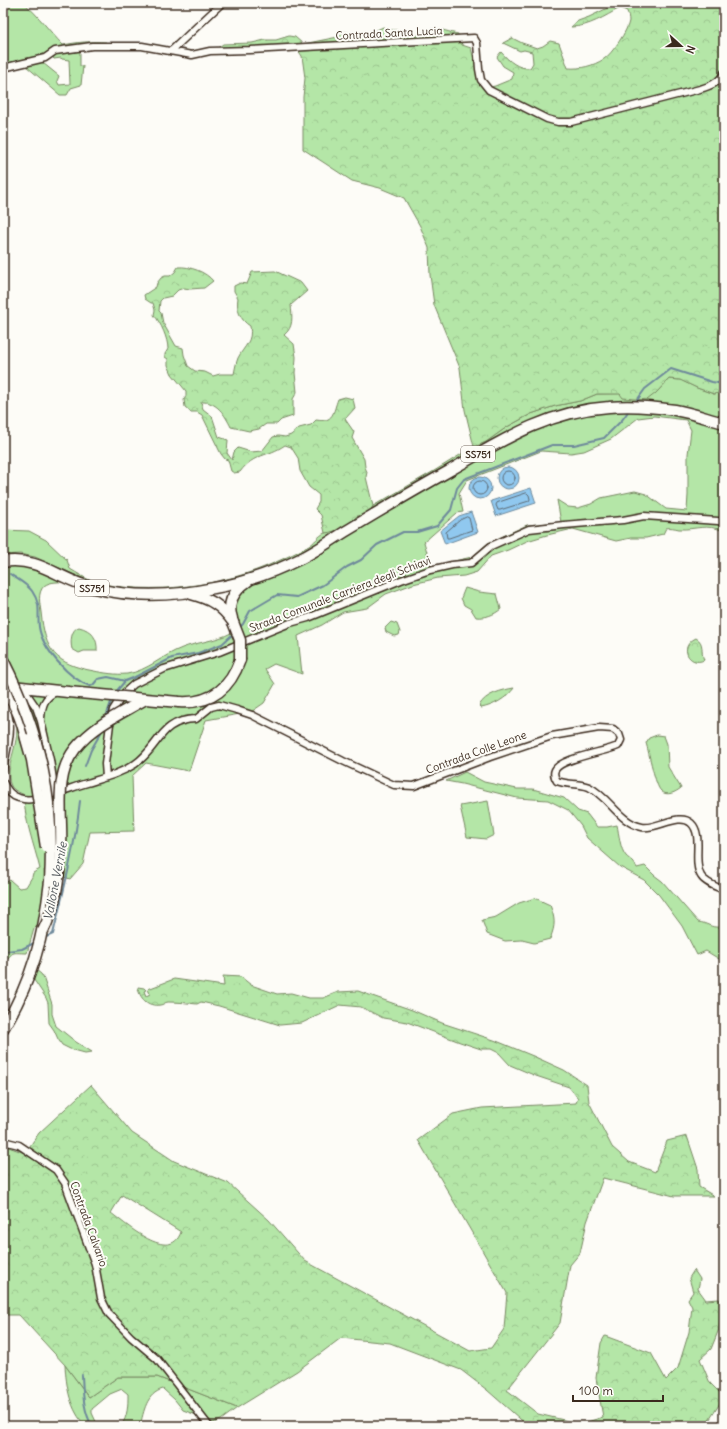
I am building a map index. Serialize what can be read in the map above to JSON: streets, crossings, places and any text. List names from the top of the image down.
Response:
{
  "streets": {
    "main road": ["SS751"],
    "street": [
      "Contrada Santa Lucia",
      "Strada Comunale Carriera degli Schiavi",
      "Contrada Colle Leone",
      "Contrada Calvario"
    ]
  },
  "crossings": [
    ["Strada Comunale Carriera degli Schiavi", "Contrada Colle Leone"]
  ],
  "water": ["Vallone Vernile"],
  "scale_bar": "100 m",
  "north": "right"
}
